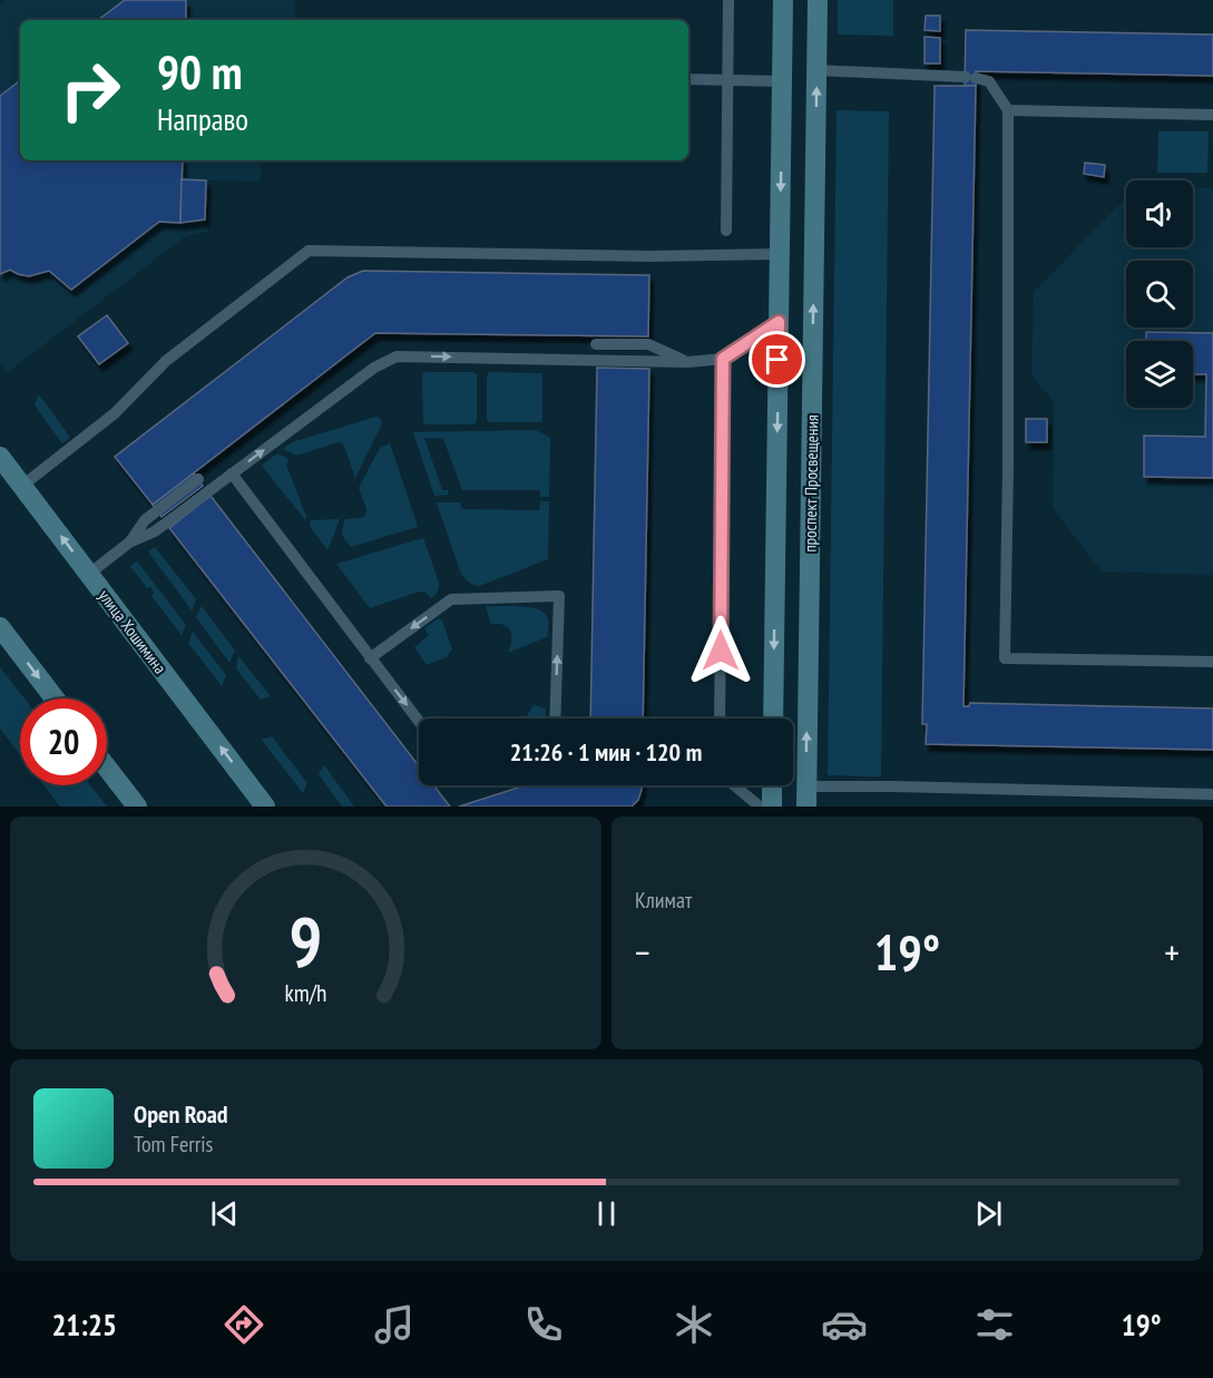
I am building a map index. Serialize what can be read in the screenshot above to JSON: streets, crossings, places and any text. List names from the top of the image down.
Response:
{
  "streets": {
    "main road": ["проспект Просвещения", "улица Хошимина"]
  },
  "page": {
    "turn": ["90 m", "Направо"],
    "limit": "20",
    "trip": "21:26 · 1 мин · 120 m",
    "tile": "Климат",
    "heat": ["−", "19°", "+"],
    "song": ["Open Road", "Tom Ferris"],
    "tabs": ["21:25", "19°"],
    "gauge": ["9", "km/h"]
  }
}
